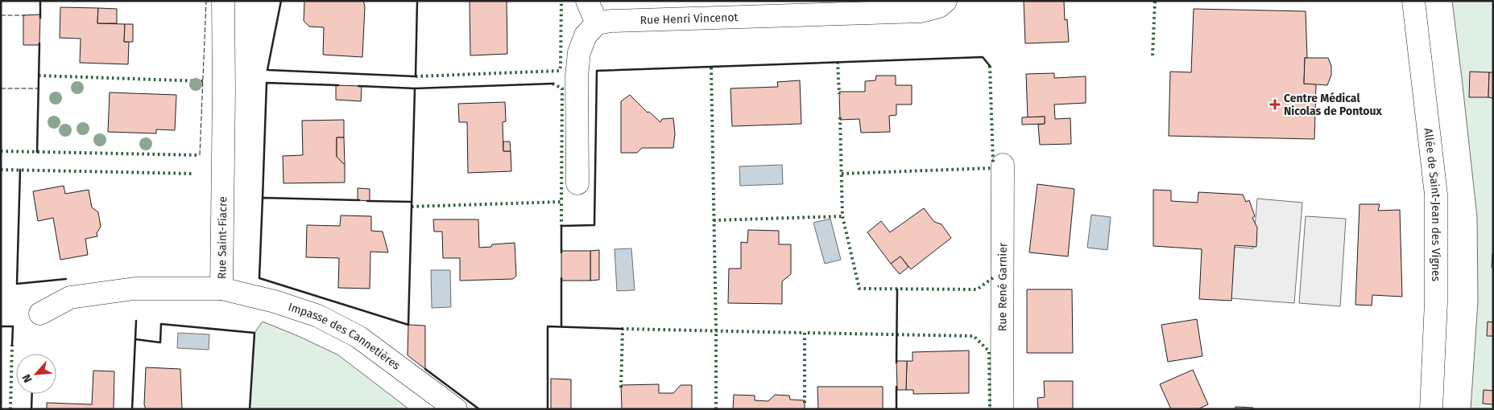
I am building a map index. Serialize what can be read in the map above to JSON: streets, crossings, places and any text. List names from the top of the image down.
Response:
{
  "streets": {
    "street": [
      "Rue Henri Vincenot",
      "Allée de Saint-Jean des Vignes",
      "Rue Saint-Fiacre",
      "Rue René Garnier",
      "Impasse des Cannetières"
    ]
  },
  "crossings": [
    ["Rue Saint-Fiacre", "Impasse des Cannetières"]
  ],
  "places": {
    "health": ["Centre Médical Nicolas de Pontoux"]
  },
  "north": "bottom left"
}
